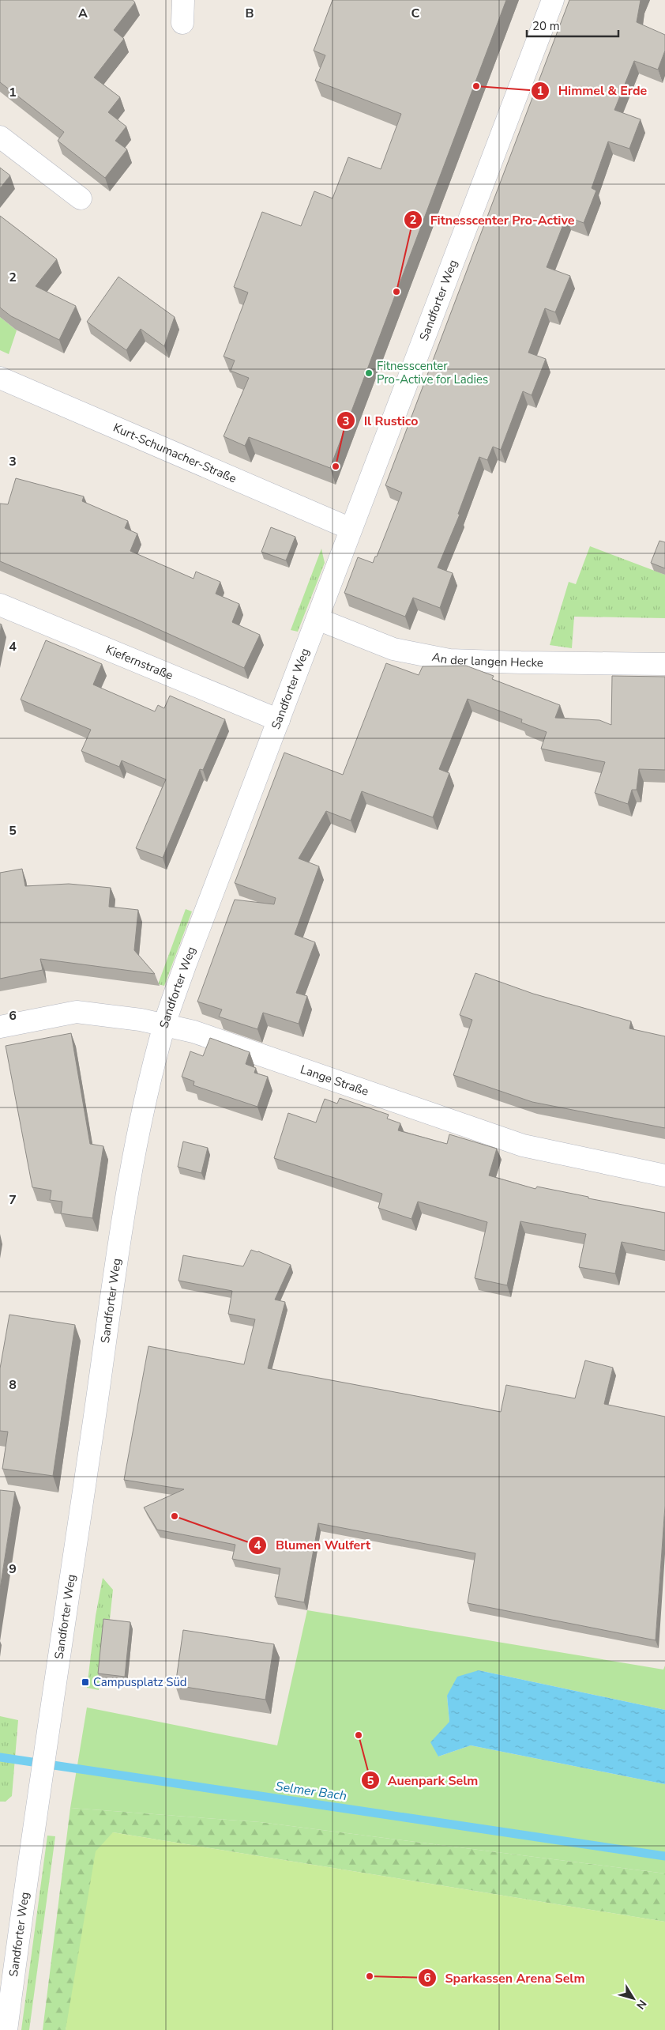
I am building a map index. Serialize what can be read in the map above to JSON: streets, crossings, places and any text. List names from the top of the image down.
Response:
{
  "streets": {
    "street": [
      "Sandforter Weg",
      "Kurt-Schumacher-Straße",
      "An der langen Hecke",
      "Kiefernstraße",
      "Lange Straße"
    ]
  },
  "crossings": [
    ["Sandforter Weg", "Kurt-Schumacher-Straße"],
    ["Sandforter Weg", "An der langen Hecke"],
    ["Sandforter Weg", "Kiefernstraße"],
    ["Sandforter Weg", "Lange Straße"]
  ],
  "water": ["Selmer Bach"],
  "places": {
    "other": [
      "Himmel & Erde",
      "Fitnesscenter Pro-Active",
      "Fitnesscenter Pro-Active for Ladies",
      "Il Rustico",
      "Blumen Wulfert",
      "Auenpark Selm",
      "Sparkassen Arena Selm"
    ],
    "transit": ["Campusplatz Süd"]
  },
  "scale_bar": "20 m",
  "north": "bottom right",
  "grid": {
    "columns": ["A", "B", "C"],
    "rows": [
      "1",
      "2",
      "3",
      "4",
      "5",
      "6",
      "7",
      "8",
      "9"
    ]
  }
}
